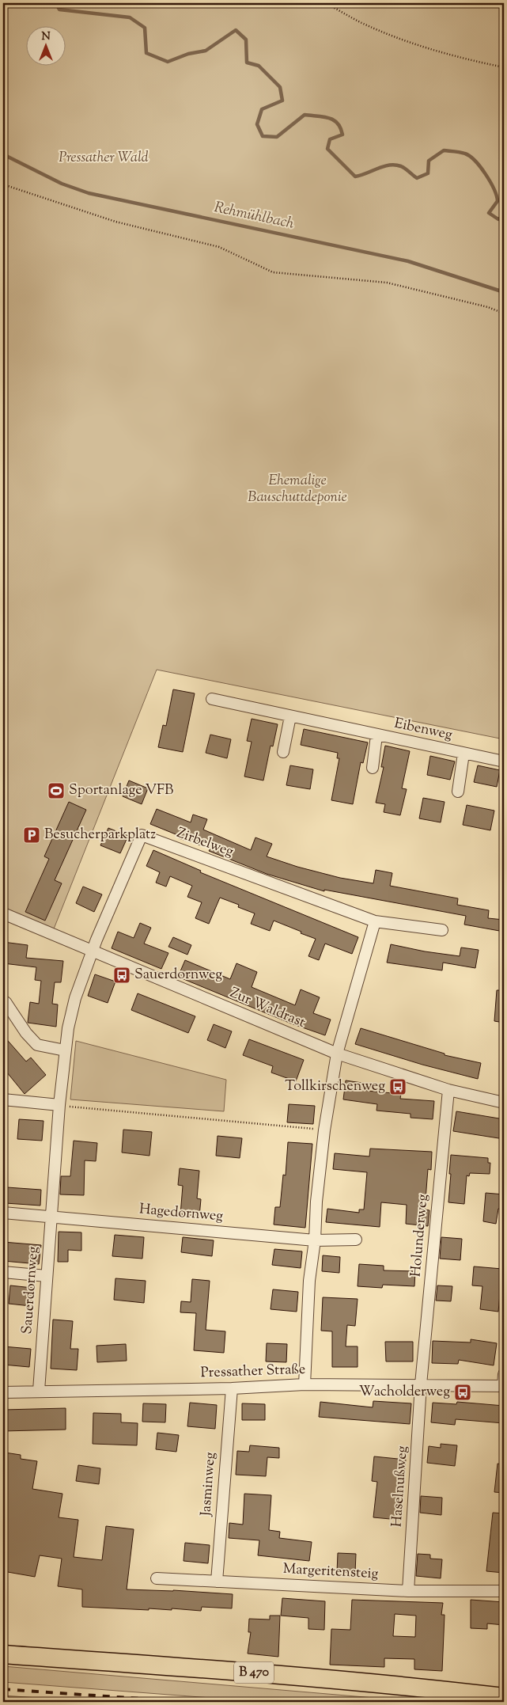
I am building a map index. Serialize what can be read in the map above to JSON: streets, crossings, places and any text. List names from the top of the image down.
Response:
{
  "streets": {
    "main road": ["B 470"],
    "street": [
      "Eibenweg",
      "Zirbelweg",
      "Zur Waldrast",
      "Hagedornweg",
      "Holunderweg",
      "Sauerdornweg",
      "Pressather Straße",
      "Jasminweg",
      "Haselnußweg",
      "Margeritensteig"
    ]
  },
  "crossings": [
    ["Zirbelweg", "Zur Waldrast"],
    ["Zirbelweg", "Sauerdornweg"],
    ["Zur Waldrast", "Holunderweg"],
    ["Zur Waldrast", "Sauerdornweg"],
    ["Hagedornweg", "Sauerdornweg"],
    ["Holunderweg", "Pressather Straße"],
    ["Holunderweg", "Haselnußweg"],
    ["Sauerdornweg", "Pressather Straße"],
    ["Pressather Straße", "Jasminweg"],
    ["Pressather Straße", "Haselnußweg"],
    ["Jasminweg", "Margeritensteig"],
    ["Haselnußweg", "Margeritensteig"]
  ],
  "water": ["Rehmühlbach"],
  "parks": ["Pressather Wald", "Ehemalige Bauschuttdeponie"],
  "places": {
    "sports": ["Sportanlage VFB"],
    "parking": ["Besucherparkplatz"],
    "bus stop": ["Sauerdornweg", "Tollkirschenweg", "Wacholderweg"]
  },
  "north": "top"
}
